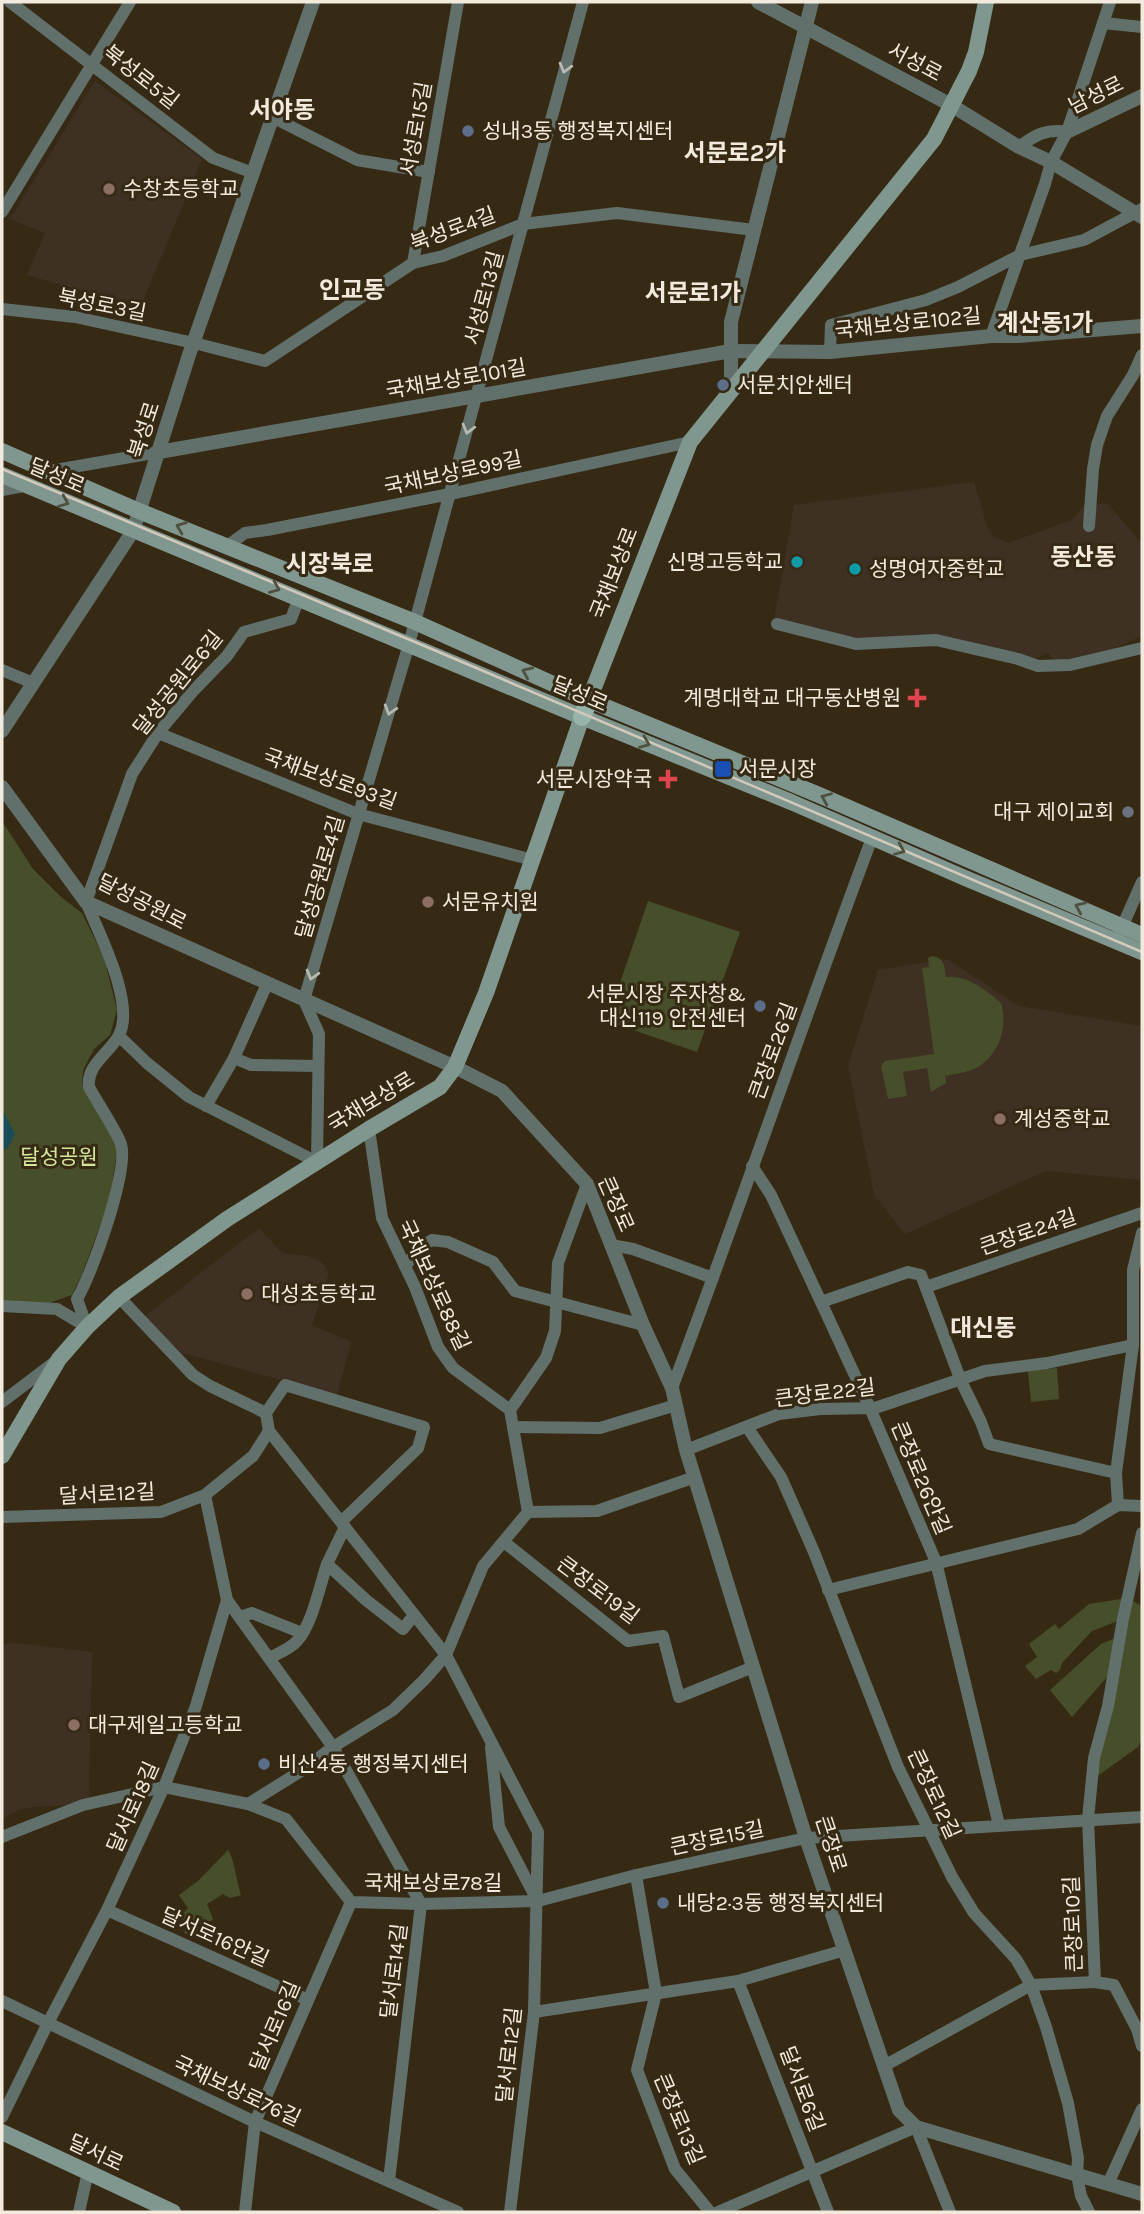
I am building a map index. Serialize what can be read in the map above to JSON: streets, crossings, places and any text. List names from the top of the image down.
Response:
{
  "streets": {
    "main road": ["달성로", "국채보상로", "달서로"],
    "street": [
      "서성로",
      "북성로5길",
      "남성로",
      "서성로15길",
      "북성로4길",
      "서성로13길",
      "북성로3길",
      "국채보상로102길",
      "국채보상로101길",
      "북성로",
      "국채보상로99길",
      "달성공원로6길",
      "국채보상로93길",
      "달성공원로4길",
      "달성공원로",
      "큰장로26길",
      "큰장로",
      "큰장로24길",
      "국채보상로88길",
      "큰장로22길",
      "큰장로26안길",
      "달서로12길",
      "큰장로19길",
      "큰장로12길",
      "달서로18길",
      "큰장로15길",
      "국채보상로78길",
      "큰장로10길",
      "달서로16안길",
      "달서로14길",
      "달서로16길",
      "달서로6길",
      "국채보상로76길",
      "큰장로13길"
    ]
  },
  "crossings": [
    ["서성로", "국채보상로102길"],
    ["서성로", "국채보상로"],
    ["북성로5길", "북성로"],
    ["서성로15길", "북성로4길"],
    ["북성로4길", "서성로13길"],
    ["북성로4길", "북성로3길"],
    ["북성로4길", "북성로"],
    ["서성로13길", "국채보상로101길"],
    ["서성로13길", "국채보상로99길"],
    ["서성로13길", "달성로"],
    ["서성로13길", "달성공원로4길"],
    ["북성로3길", "북성로"],
    ["국채보상로102길", "국채보상로101길"],
    ["국채보상로102길", "국채보상로"],
    ["국채보상로101길", "북성로"],
    ["국채보상로101길", "달성로"],
    ["국채보상로101길", "국채보상로"],
    ["북성로", "달성로"],
    ["국채보상로99길", "국채보상로"],
    ["달성로", "국채보상로"],
    ["달성로", "달성공원로6길"],
    ["달성로", "달성공원로4길"],
    ["달성로", "큰장로26길"],
    ["국채보상로", "국채보상로93길"],
    ["국채보상로", "달성공원로"],
    ["국채보상로", "큰장로"],
    ["국채보상로", "국채보상로88길"],
    ["달성공원로6길", "국채보상로93길"],
    ["달성공원로6길", "달성공원로"],
    ["국채보상로93길", "달성공원로4길"],
    ["달성공원로4길", "달성공원로"],
    ["달성공원로", "큰장로"],
    ["큰장로26길", "큰장로"],
    ["큰장로26길", "큰장로26안길"],
    ["큰장로", "큰장로22길"],
    ["큰장로", "큰장로19길"],
    ["큰장로", "큰장로15길"],
    ["큰장로24길", "큰장로26안길"],
    ["큰장로22길", "큰장로26안길"],
    ["큰장로22길", "큰장로12길"],
    ["큰장로26안길", "큰장로15길"],
    ["달서로12길", "달서로18길"],
    ["달서로12길", "큰장로15길"],
    ["달서로12길", "국채보상로78길"],
    ["큰장로12길", "큰장로15길"],
    ["달서로18길", "국채보상로78길"],
    ["달서로18길", "달서로16안길"],
    ["달서로18길", "달서로14길"],
    ["달서로18길", "국채보상로76길"],
    ["큰장로15길", "국채보상로78길"],
    ["큰장로15길", "큰장로10길"],
    ["국채보상로78길", "달서로14길"],
    ["국채보상로78길", "달서로16길"],
    ["달서로16안길", "달서로16길"],
    ["달서로14길", "국채보상로76길"],
    ["달서로16길", "국채보상로76길"]
  ],
  "one_way": ["서성로13길", "달성로", "달성공원로4길"],
  "districts": [
    "서야동",
    "서문로2가",
    "인교동",
    "서문로1가",
    "계산동1가",
    "동산동",
    "시장북로",
    "대신동"
  ],
  "parks": ["달성공원"],
  "places": {
    "other": [
      "성내3동 행정복지센터",
      "수창초등학교",
      "서문치안센터",
      "신명고등학교",
      "성명여자중학교",
      "대구 제이교회",
      "서문유치원",
      "서문시장 주자창& 대신119 안전센터",
      "계성중학교",
      "대성초등학교",
      "대구제일고등학교",
      "비산4동 행정복지센터",
      "내당2·3동 행정복지센터"
    ],
    "health": ["계명대학교 대구동산병원", "서문시장약국"],
    "transit": ["서문시장"]
  }
}
